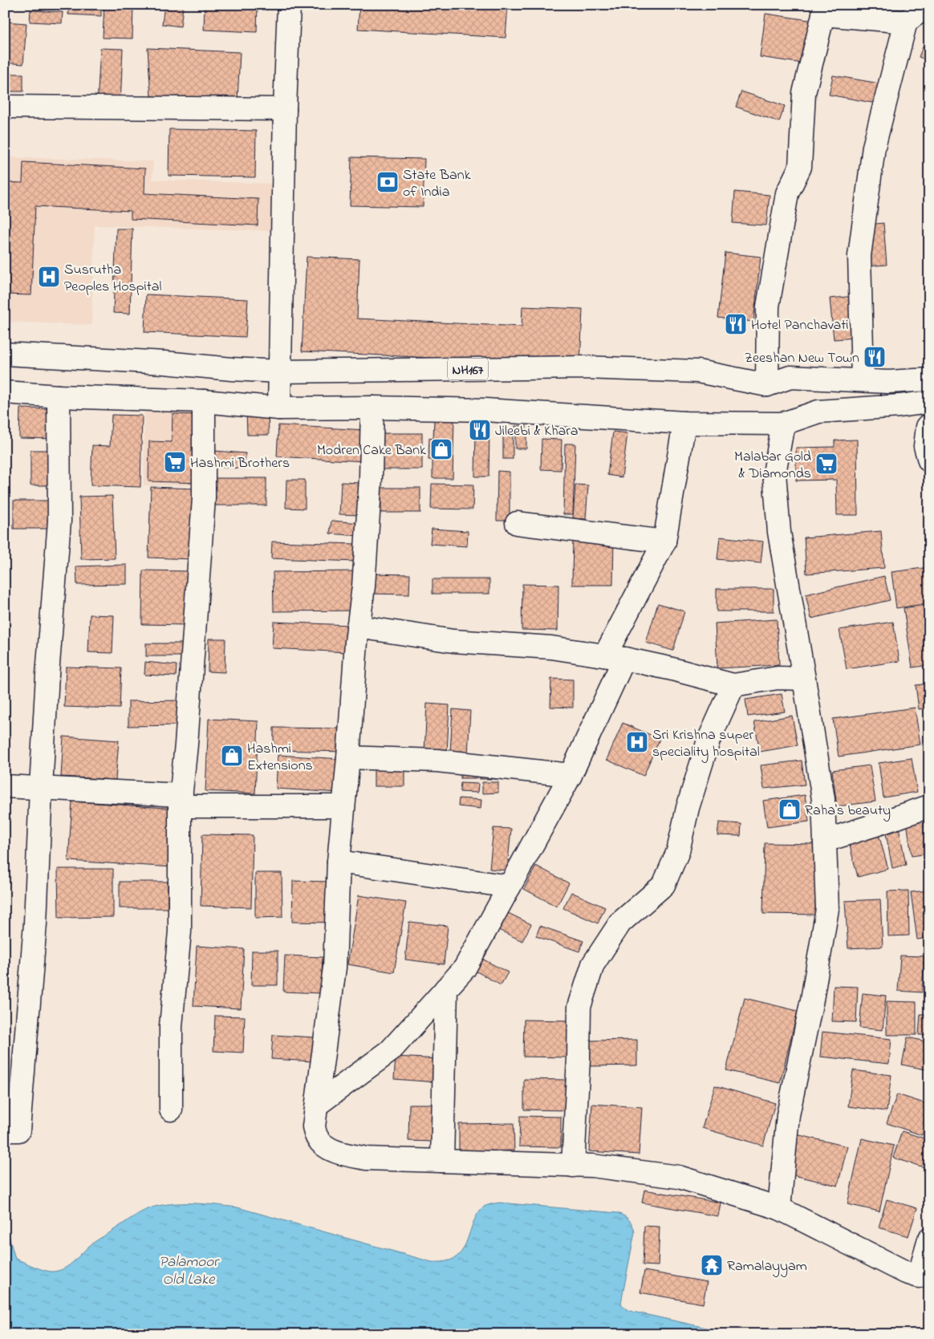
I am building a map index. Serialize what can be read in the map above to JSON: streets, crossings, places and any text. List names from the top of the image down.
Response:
{
  "streets": {
    "main road": ["NH167"]
  },
  "water": ["Palamoor Old Lake"],
  "places": {
    "bank": ["State Bank of India"],
    "hospital": ["Susrutha Peoples Hospital", "Sri Krishna super speciality hospital"],
    "restaurant": ["Hotel Panchavati", "Zeeshan New Town", "Jileebi & Khara"],
    "shop": ["Modren Cake Bank", "Hashmi Extensions", "Raha's beauty"],
    "supermarket": ["Hashmi Brothers", "Malabar Gold & Diamonds"],
    "temple": ["Ramalayyam"]
  }
}
